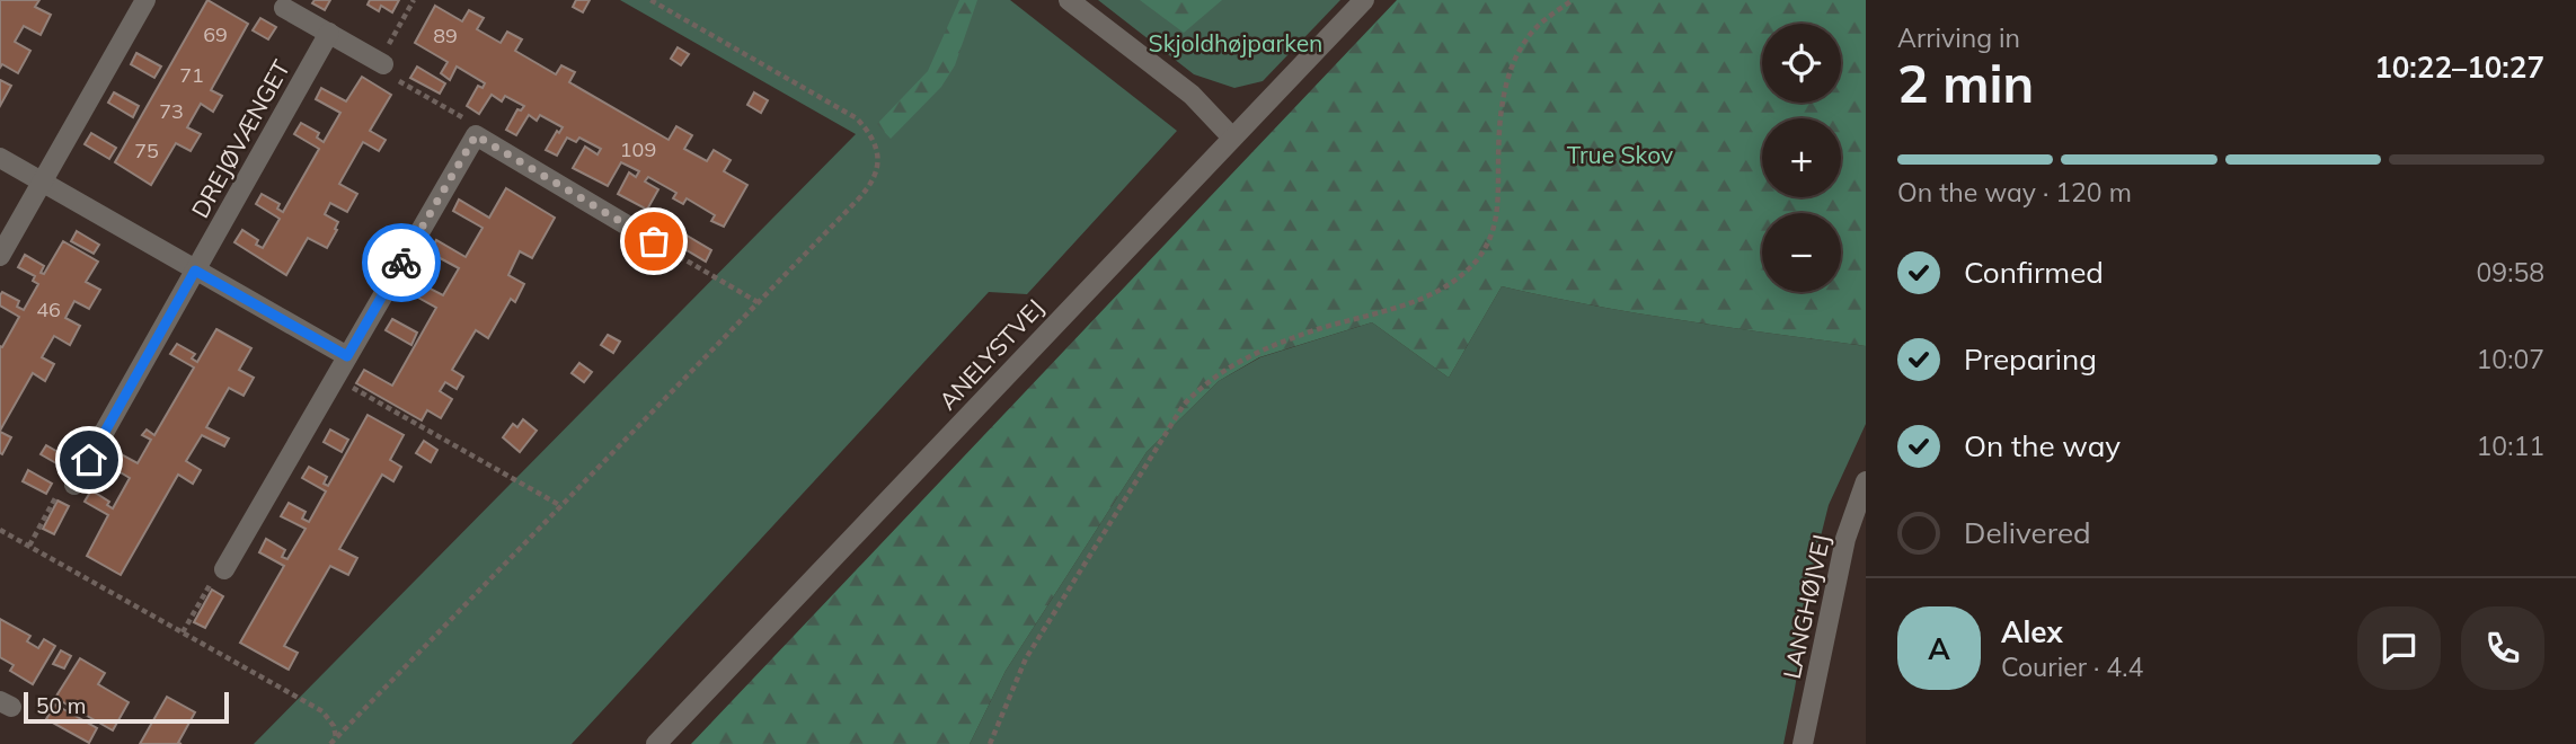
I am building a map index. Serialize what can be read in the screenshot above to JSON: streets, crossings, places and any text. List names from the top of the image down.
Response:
{
  "streets": {
    "street": ["DREJØVÆNGET", "ANELYSTVEJ", "LANGHØJVEJ"]
  },
  "parks": ["Skjoldhøjparken", "True Skov"],
  "house_numbers": [
    "69",
    "89",
    "71",
    "73",
    "109",
    "75",
    "46"
  ],
  "scale_bar": "50 m",
  "page": {
    "heading": ["2 min", "Arriving in", "10:22–10:27"],
    "panel": ["Alex", "Courier · 4.4"],
    "map_buttons": ["+", "−"],
    "bar": "On the way · 120 m",
    "list": [
      ["Confirmed", "09:58"],
      ["Preparing", "10:07"],
      ["On the way", "10:11"],
      "Delivered"
    ],
    "round": "A",
    "scale": "50 m"
  }
}
